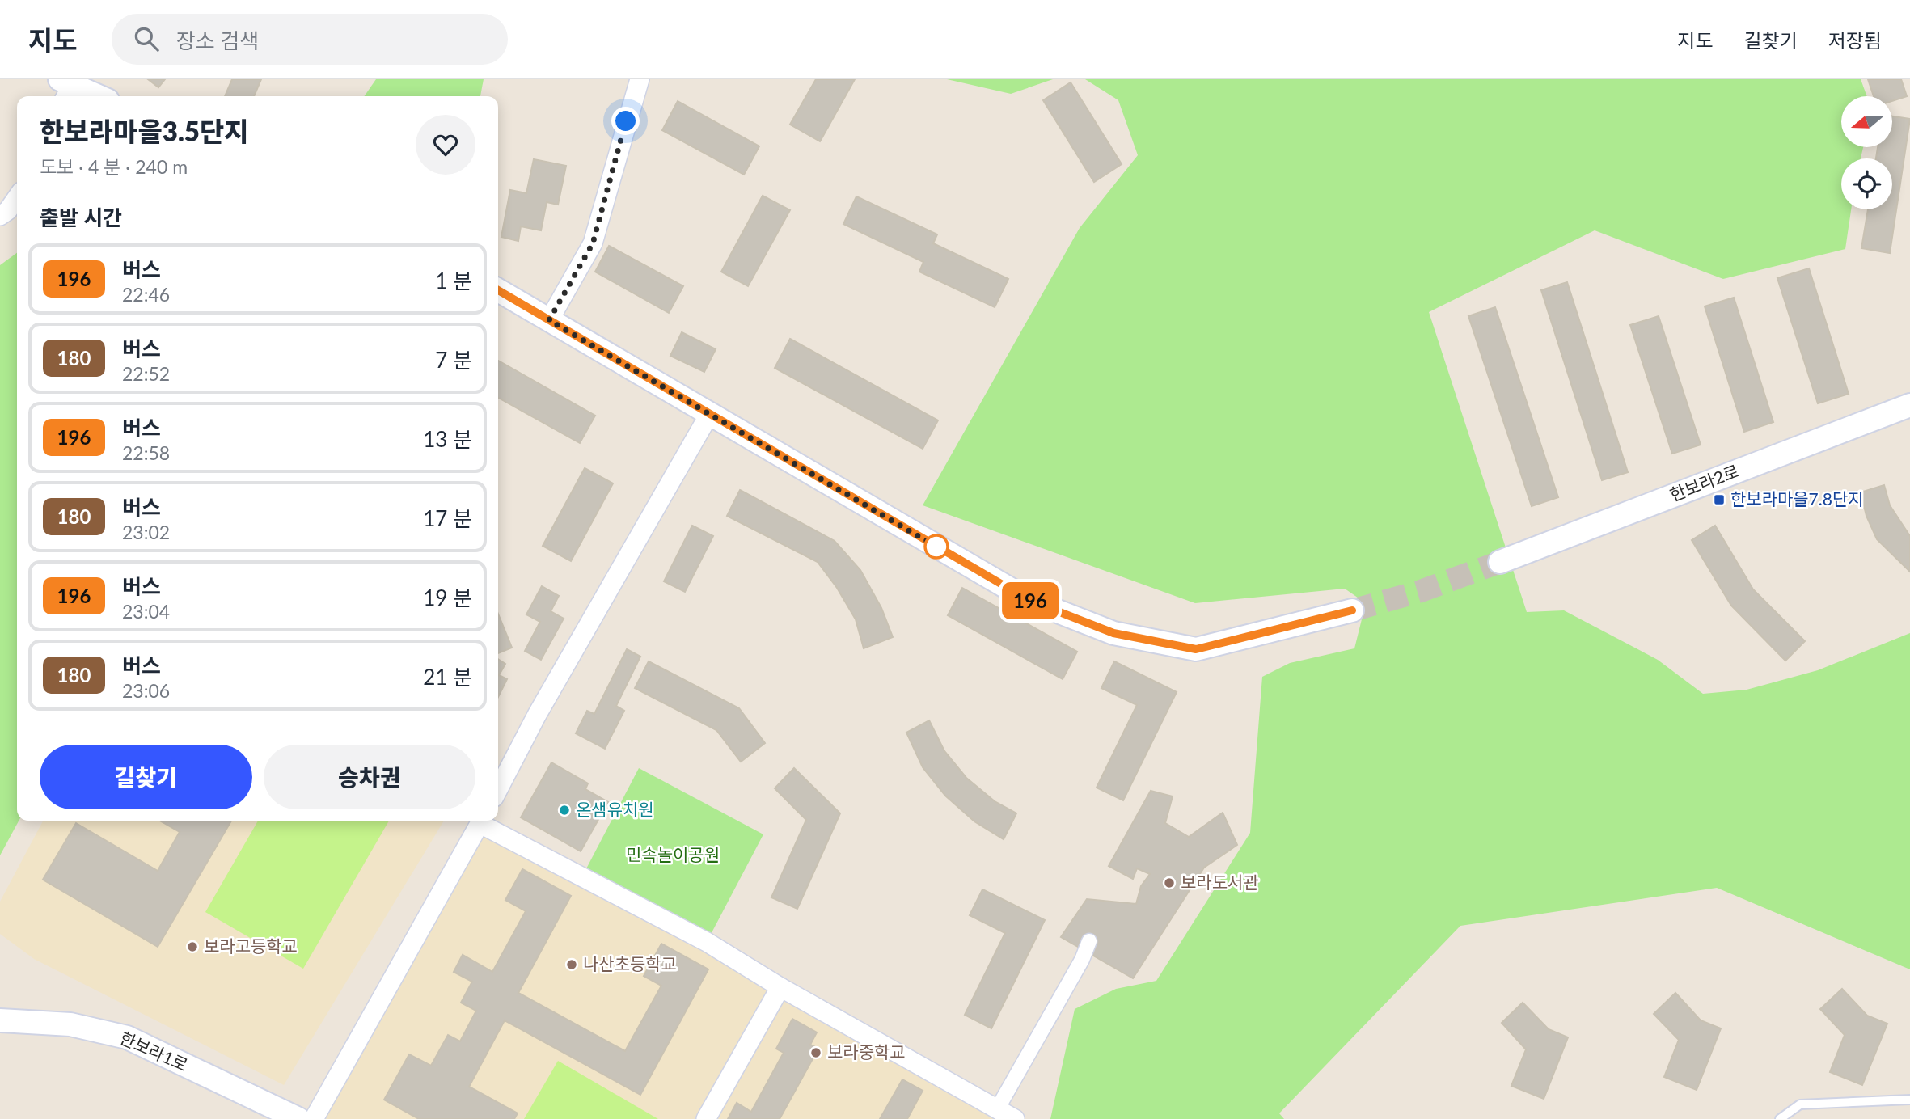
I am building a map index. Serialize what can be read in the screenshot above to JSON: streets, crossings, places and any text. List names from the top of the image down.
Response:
{
  "streets": {
    "street": ["한보라2로", "한보라1로"]
  },
  "parks": ["민속놀이공원"],
  "places": {
    "transit": ["한보라마을7.8단지"],
    "other": [
      "온샘유치원",
      "보라도서관",
      "보라고등학교",
      "나산초등학교",
      "보라중학교"
    ]
  },
  "lines": ["bus line 196"],
  "north": "left",
  "page": {
    "header": "지도",
    "search": "장소 검색",
    "nav": ["지도", "길찾기", "저장됨"],
    "on_map": "196",
    "heading": [
      ["한보라마을3.5단지", "도보 · 4 분 · 240 m"],
      "출발 시간"
    ],
    "list": [
      {
        "mark": "196",
        "name": "버스",
        "note": "22:46",
        "value": "1 분"
      },
      {
        "mark": "180",
        "name": "버스",
        "note": "22:52",
        "value": "7 분"
      },
      {
        "mark": "196",
        "name": "버스",
        "note": "22:58",
        "value": "13 분"
      },
      {
        "mark": "180",
        "name": "버스",
        "note": "23:02",
        "value": "17 분"
      },
      {
        "mark": "196",
        "name": "버스",
        "note": "23:04",
        "value": "19 분"
      },
      {
        "mark": "180",
        "name": "버스",
        "note": "23:06",
        "value": "21 분"
      }
    ],
    "buttons": ["길찾기", "승차권"]
  }
}
